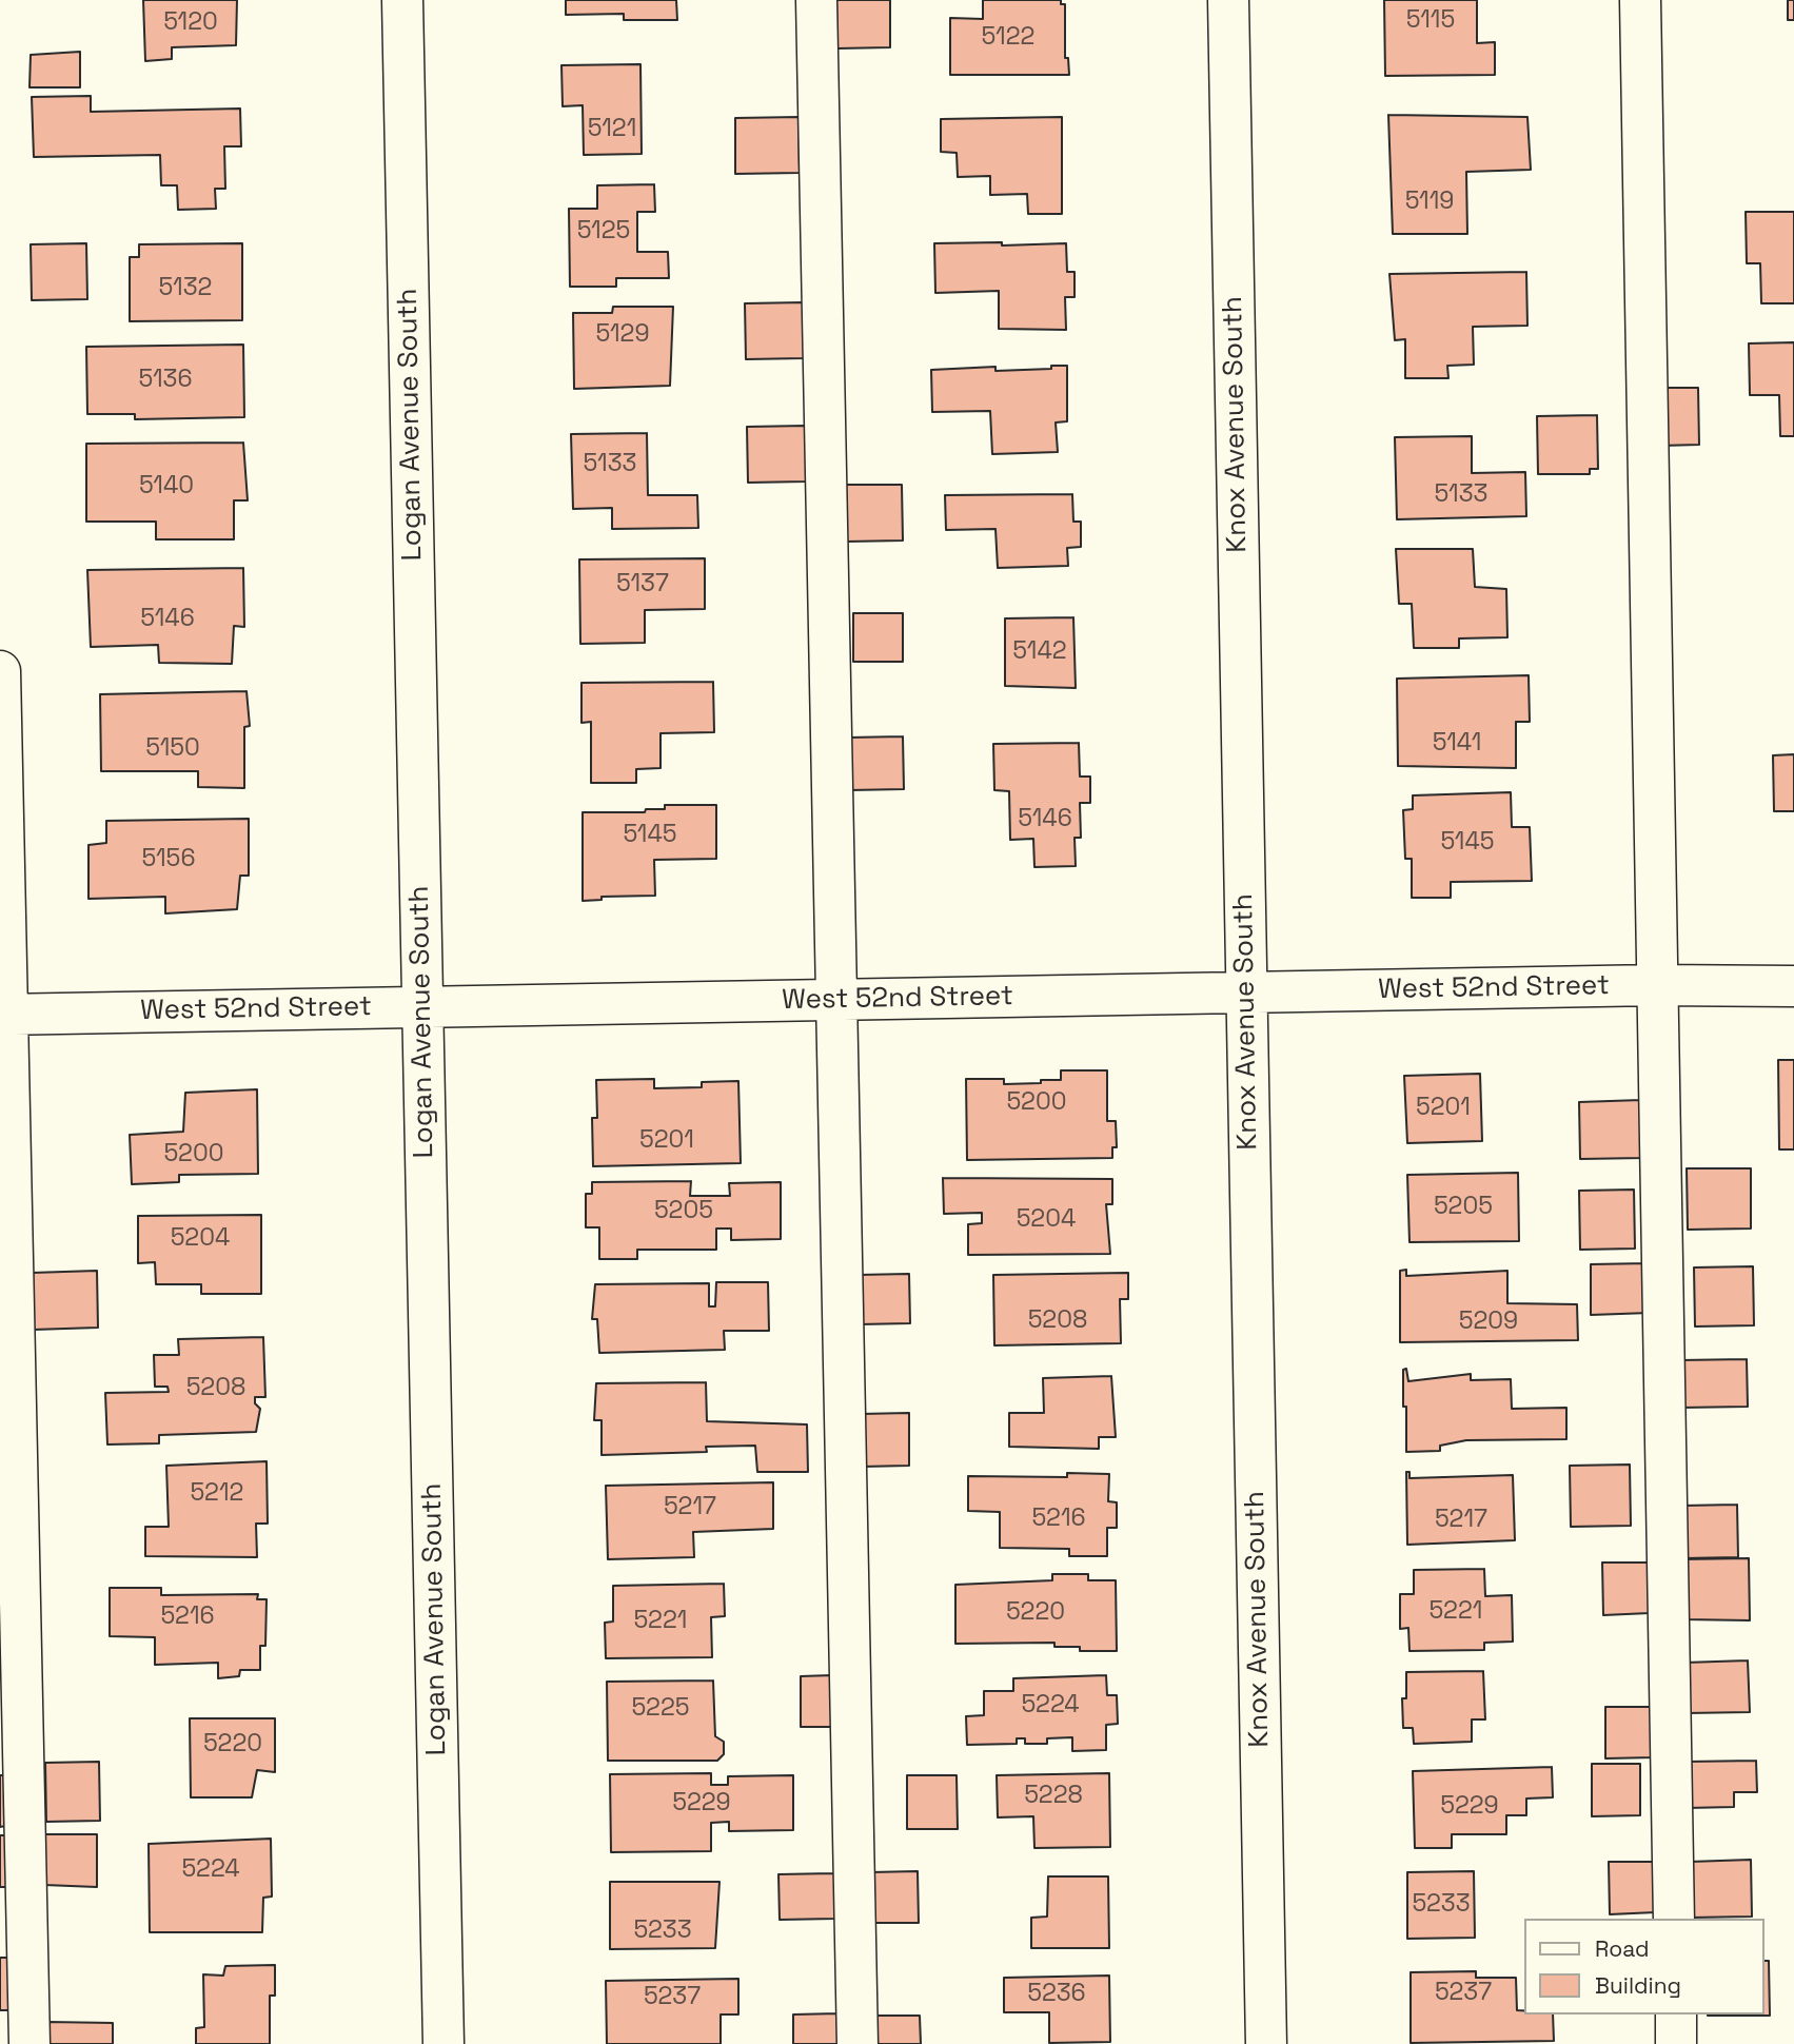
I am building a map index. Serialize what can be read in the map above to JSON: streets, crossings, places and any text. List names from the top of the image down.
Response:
{
  "streets": {
    "street": ["Logan Avenue South", "Knox Avenue South", "West 52nd Street"]
  },
  "crossings": [
    ["Logan Avenue South", "West 52nd Street"],
    ["Knox Avenue South", "West 52nd Street"]
  ],
  "house_numbers": [
    "5115",
    "5120",
    "5122",
    "5121",
    "5119",
    "5125",
    "5132",
    "5129",
    "5136",
    "5133",
    "5140",
    "5133",
    "5137",
    "5146",
    "5142",
    "5141",
    "5150",
    "5146",
    "5145",
    "5145",
    "5156",
    "5200",
    "5201",
    "5201",
    "5200",
    "5205",
    "5205",
    "5204",
    "5204",
    "5208",
    "5209",
    "5208",
    "5212",
    "5217",
    "5216",
    "5217",
    "5221",
    "5220",
    "5216",
    "5221",
    "5224",
    "5225",
    "5220",
    "5228",
    "5229",
    "5229",
    "5224",
    "5233",
    "5233",
    "5237",
    "5236",
    "5237"
  ],
  "legend": ["Road", "Building"]
}
